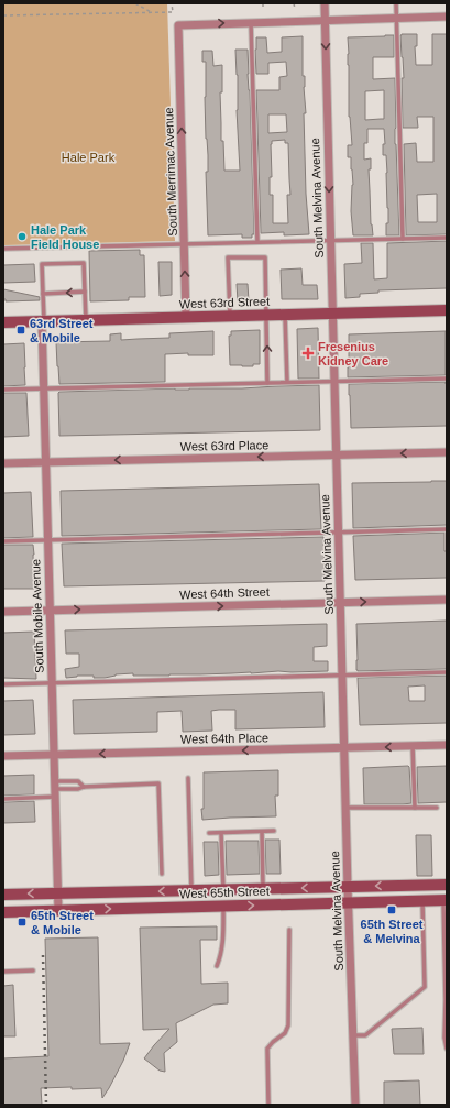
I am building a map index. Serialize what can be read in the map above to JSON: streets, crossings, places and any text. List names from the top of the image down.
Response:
{
  "streets": {
    "street": [
      "South Merrimac Avenue",
      "South Melvina Avenue",
      "West 63rd Street",
      "West 63rd Place",
      "West 64th Street",
      "South Mobile Avenue",
      "West 64th Place",
      "West 65th Street"
    ]
  },
  "crossings": [
    ["South Merrimac Avenue", "West 63rd Street"],
    ["South Melvina Avenue", "West 63rd Street"],
    ["South Melvina Avenue", "West 63rd Place"],
    ["South Melvina Avenue", "West 64th Street"],
    ["South Melvina Avenue", "West 64th Place"],
    ["South Melvina Avenue", "West 65th Street"],
    ["West 63rd Street", "South Mobile Avenue"],
    ["West 63rd Place", "South Mobile Avenue"],
    ["West 64th Street", "South Mobile Avenue"],
    ["South Mobile Avenue", "West 64th Place"],
    ["South Mobile Avenue", "West 65th Street"]
  ],
  "one_way": [
    "South Merrimac Avenue",
    "West 63rd Place",
    "West 64th Street",
    "West 64th Place"
  ],
  "parks": ["Hale Park"],
  "places": {
    "other": ["Hale Park Field House"],
    "transit": ["63rd Street & Mobile", "65th Street & Melvina", "65th Street & Mobile"],
    "health": ["Fresenius Kidney Care"]
  }
}
